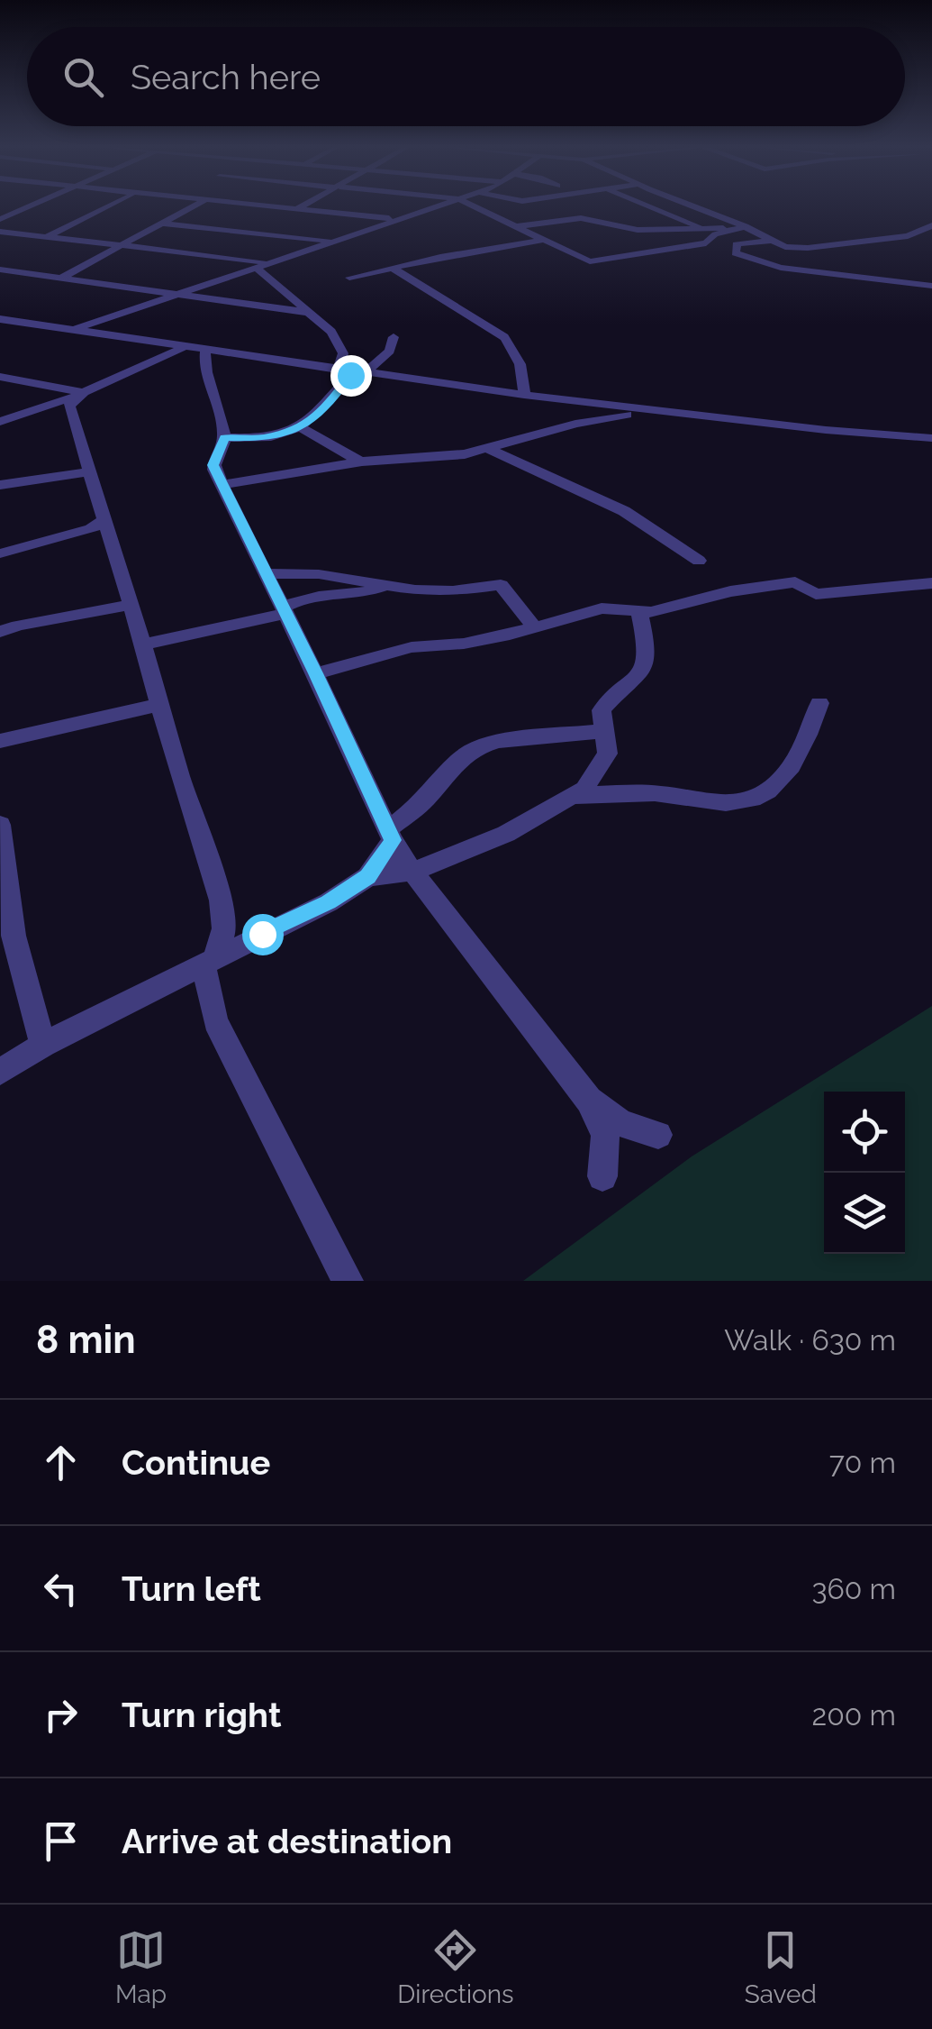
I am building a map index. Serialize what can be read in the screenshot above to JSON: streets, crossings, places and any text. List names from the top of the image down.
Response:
{
  "page": {
    "search": "Search here",
    "heading": ["8 min", "Walk · 630 m"],
    "list": [
      ["Continue", "70 m"],
      ["Turn left", "360 m"],
      ["Turn right", "200 m"],
      "Arrive at destination"
    ],
    "nav": ["Map", "Directions", "Saved"]
  }
}
